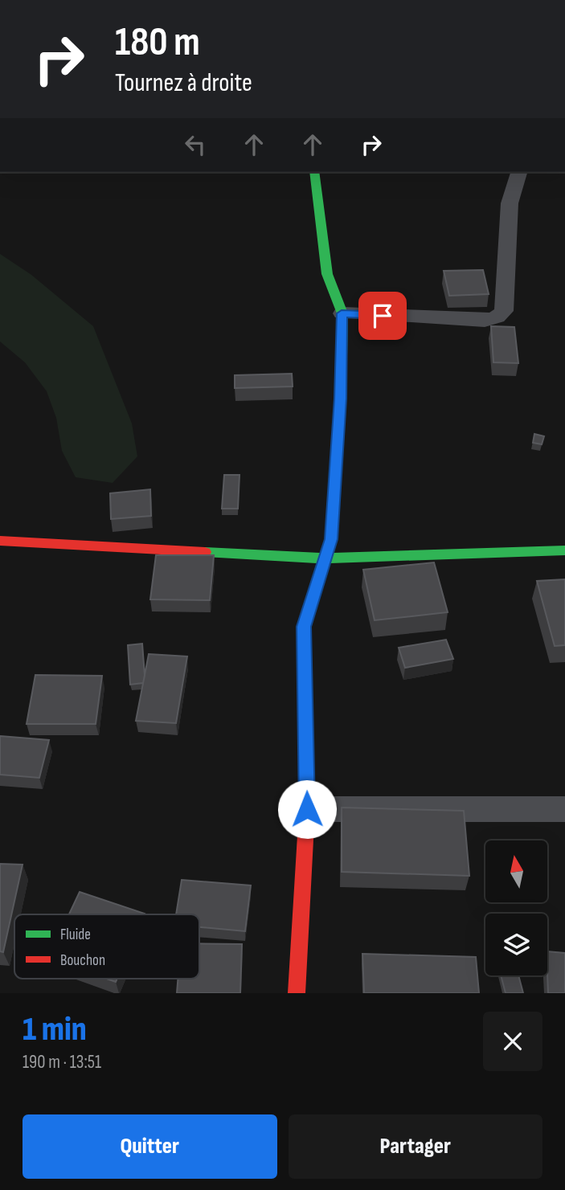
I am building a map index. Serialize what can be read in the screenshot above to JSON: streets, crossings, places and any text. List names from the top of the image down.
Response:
{
  "legend": ["Fluide", "Bouchon"],
  "north": "top",
  "page": {
    "turn": ["180 m", "Tournez à droite"],
    "heading": ["1 min", "190 m · 13:51"],
    "buttons": ["Quitter", "Partager"]
  }
}
